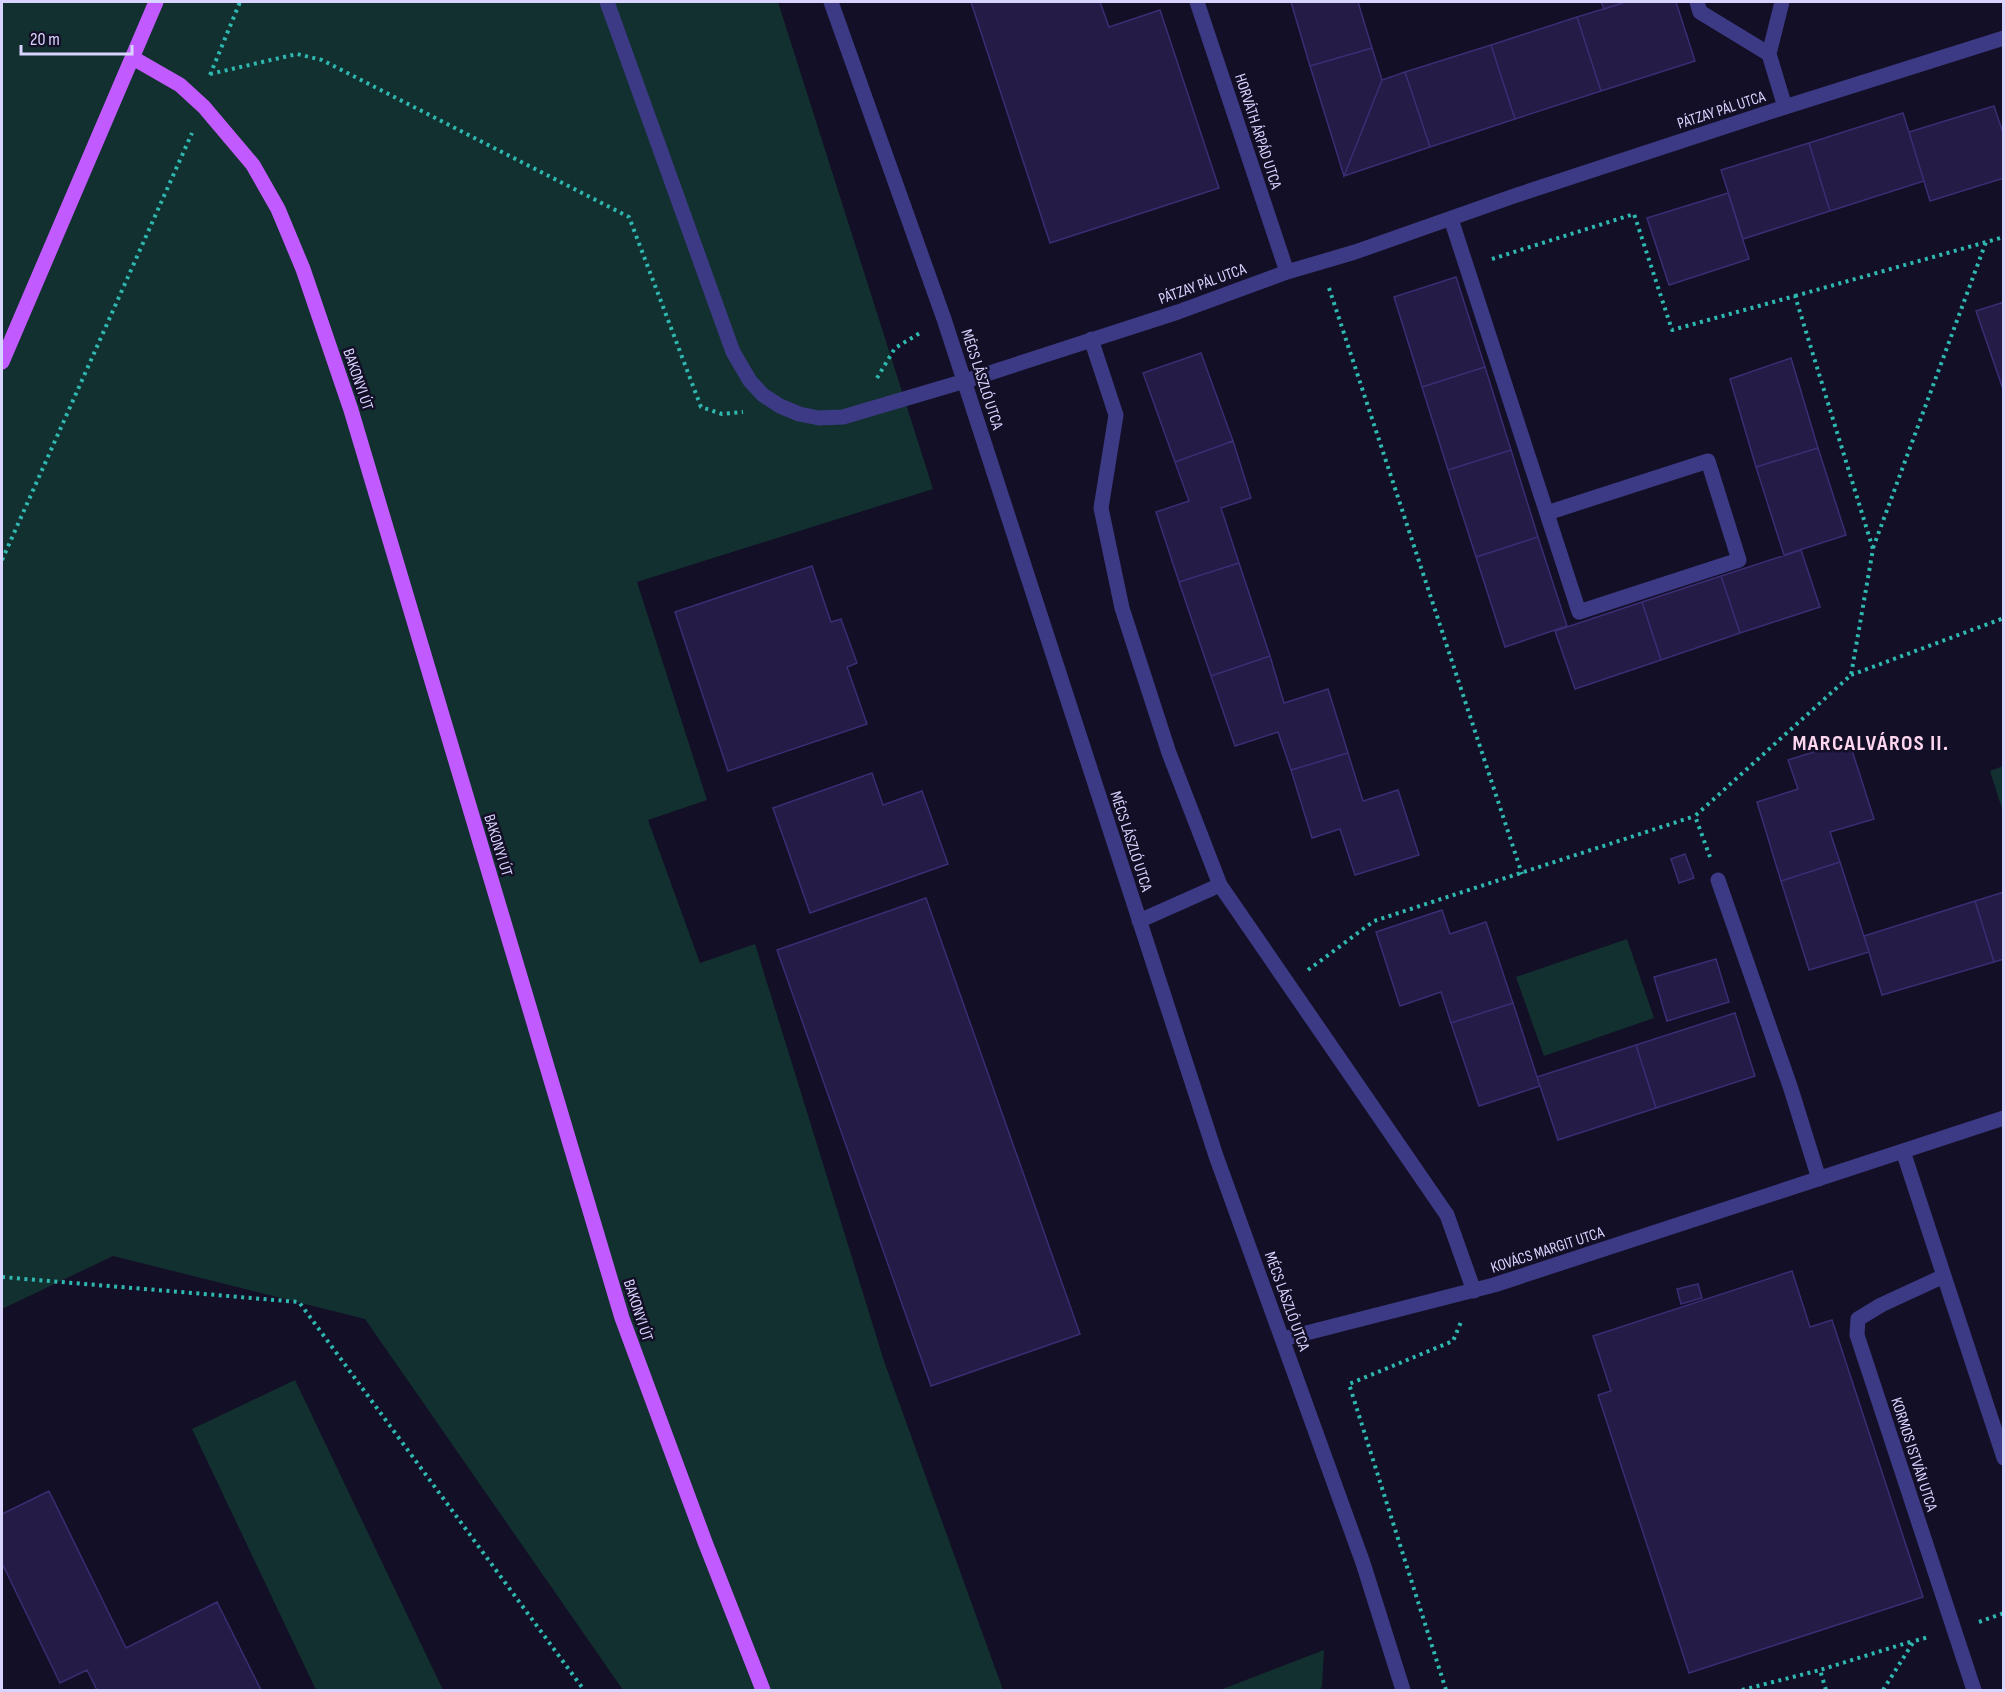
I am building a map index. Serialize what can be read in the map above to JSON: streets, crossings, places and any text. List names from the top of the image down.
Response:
{
  "streets": {
    "main road": ["BAKONYI ÚT"],
    "street": [
      "PÁTZAY PÁL UTCA",
      "HORVÁTH ÁRPÁD UTCA",
      "MÉCS LÁSZLÓ UTCA",
      "KOVÁCS MARGIT UTCA",
      "KORMOS ISTVÁN UTCA"
    ]
  },
  "crossings": [
    ["PÁTZAY PÁL UTCA", "HORVÁTH ÁRPÁD UTCA"],
    ["PÁTZAY PÁL UTCA", "MÉCS LÁSZLÓ UTCA"],
    ["MÉCS LÁSZLÓ UTCA", "KOVÁCS MARGIT UTCA"]
  ],
  "districts": ["MARCALVÁROS II."],
  "scale_bar": "20 m"
}
